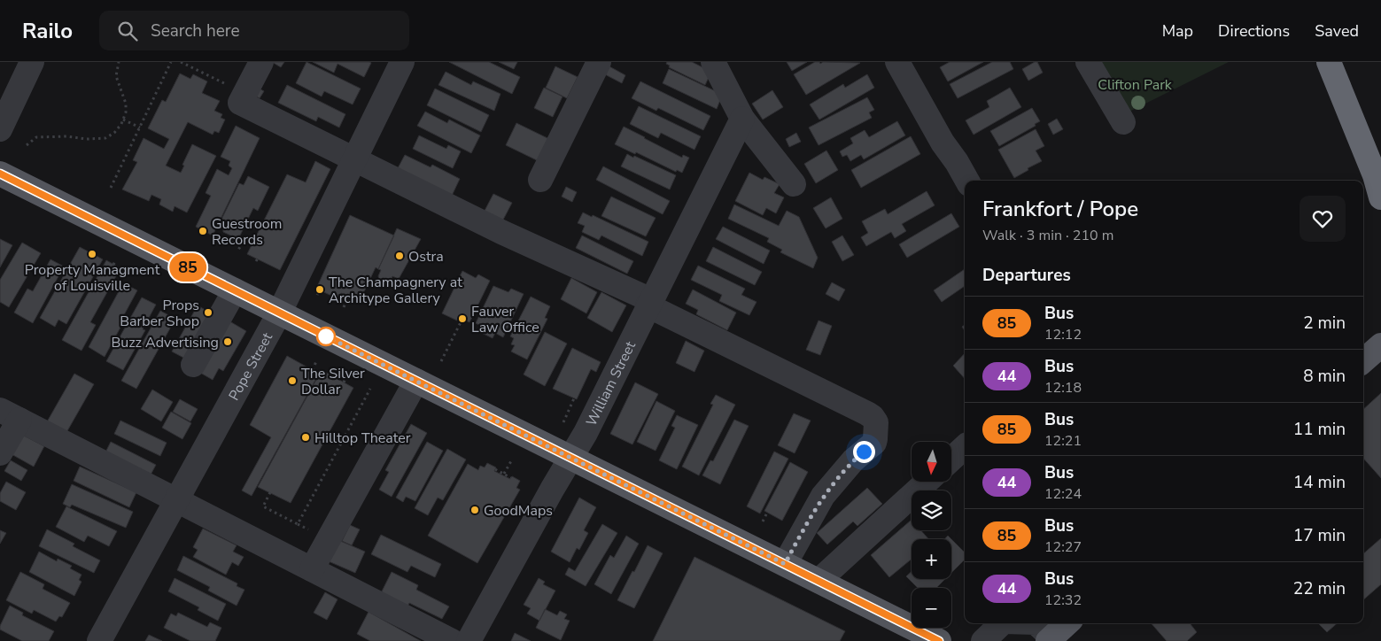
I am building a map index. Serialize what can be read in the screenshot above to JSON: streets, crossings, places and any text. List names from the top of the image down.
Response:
{
  "streets": {
    "street": ["Pope Street", "William Street"]
  },
  "parks": ["Clifton Park"],
  "places": [
    "Guestroom Records",
    "Property Managment of Louisville",
    "Ostra",
    "The Champagnery at Architype Gallery",
    "Props Barber Shop",
    "Fauver Law Office",
    "Buzz Advertising",
    "The Silver Dollar",
    "Hilltop Theater",
    "GoodMaps"
  ],
  "lines": ["bus line 85"],
  "north": "bottom",
  "page": {
    "header": "Railo",
    "search": "Search here",
    "nav": ["Map", "Directions", "Saved"],
    "on_map": "85",
    "heading": [
      ["Frankfort / Pope", "Walk · 3 min · 210 m"],
      "Departures"
    ],
    "list": [
      {
        "mark": "85",
        "name": "Bus",
        "note": "12:12",
        "value": "2 min"
      },
      {
        "mark": "44",
        "name": "Bus",
        "note": "12:18",
        "value": "8 min"
      },
      {
        "mark": "85",
        "name": "Bus",
        "note": "12:21",
        "value": "11 min"
      },
      {
        "mark": "44",
        "name": "Bus",
        "note": "12:24",
        "value": "14 min"
      },
      {
        "mark": "85",
        "name": "Bus",
        "note": "12:27",
        "value": "17 min"
      },
      {
        "mark": "44",
        "name": "Bus",
        "note": "12:32",
        "value": "22 min"
      }
    ],
    "map_buttons": ["+", "−"]
  }
}
